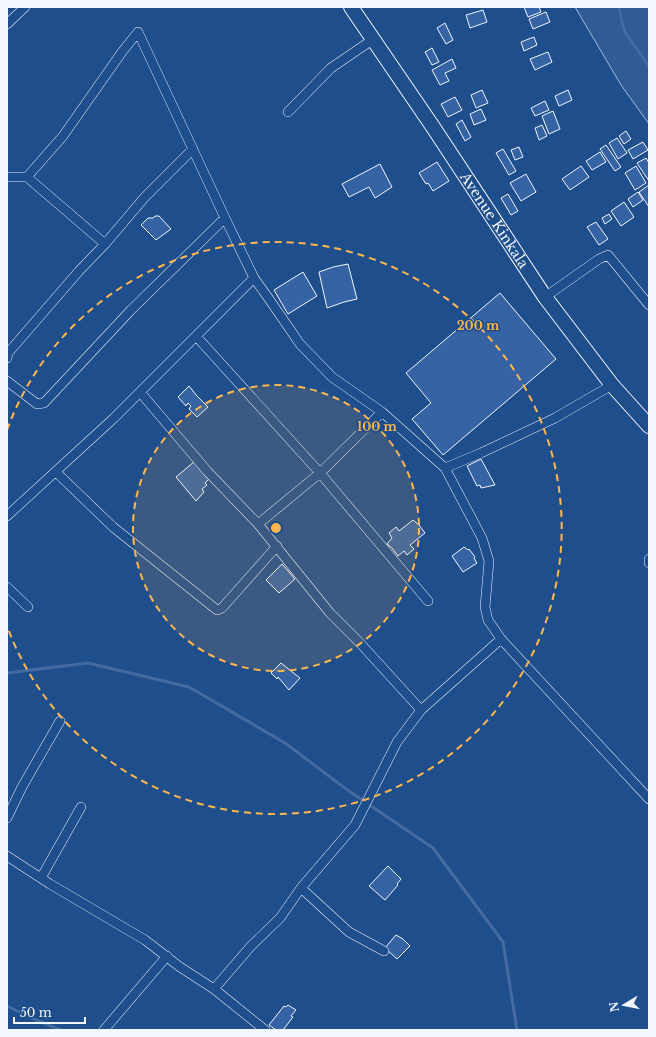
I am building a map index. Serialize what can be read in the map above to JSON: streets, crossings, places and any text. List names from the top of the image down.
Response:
{
  "streets": {
    "main road": ["Avenue Kinkala"]
  },
  "scale_bar": "50 m",
  "north": "left",
  "rings": ["200 m", "100 m"]
}
